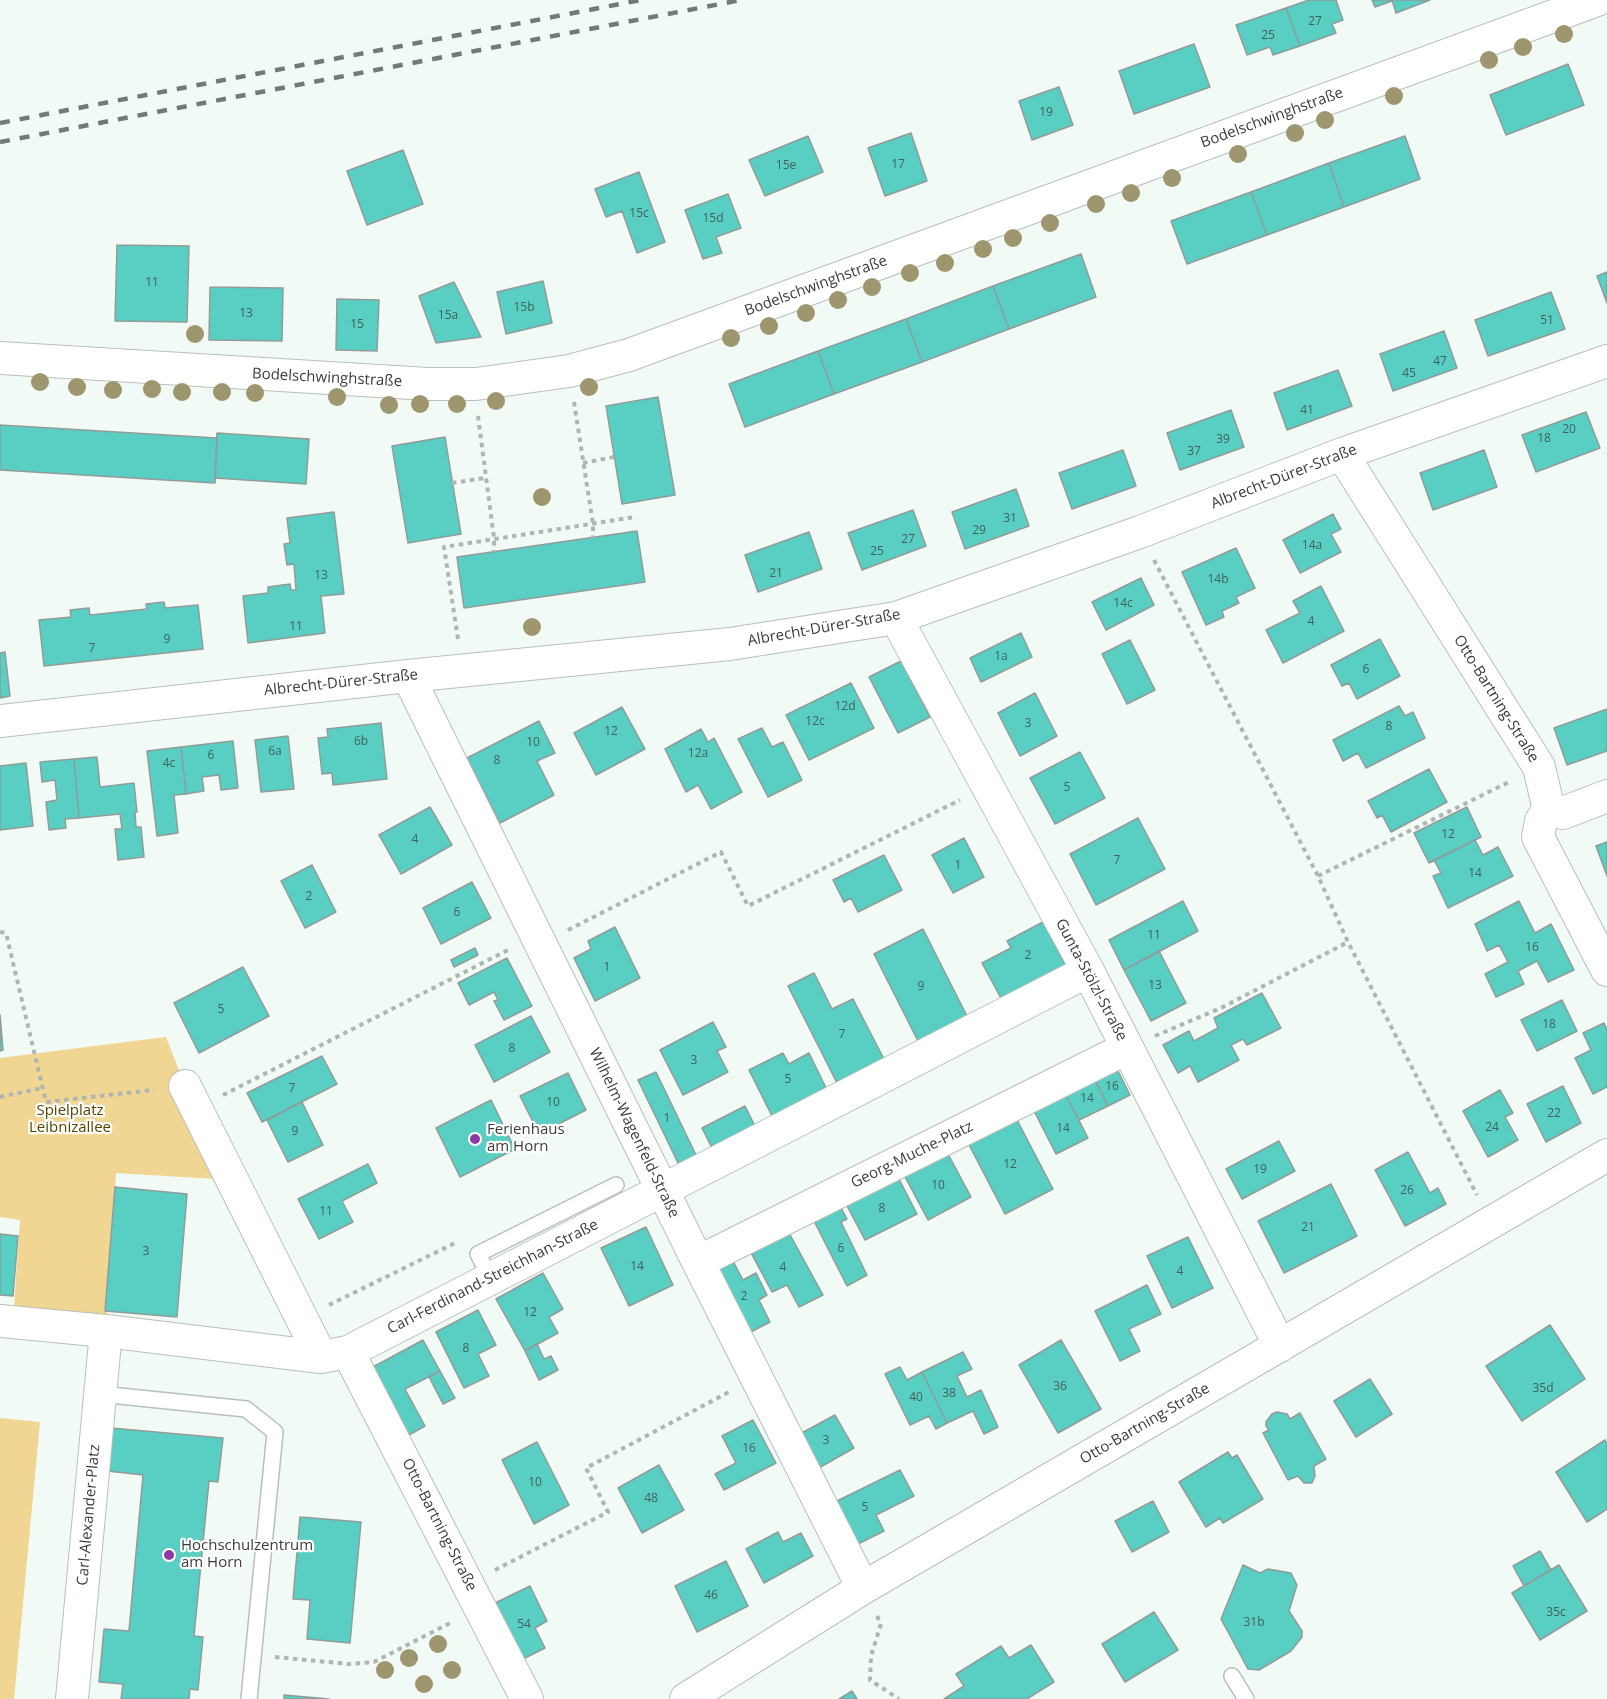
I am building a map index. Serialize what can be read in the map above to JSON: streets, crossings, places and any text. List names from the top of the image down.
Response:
{
  "streets": {
    "street": [
      "Bodelschwinghstraße",
      "Albrecht-Dürer-Straße",
      "Otto-Bartning-Straße",
      "Gunta-Stölzl-Straße",
      "Wilhelm-Wagenfeld-Straße",
      "Georg-Muche-Platz",
      "Carl-Ferdinand-Streichhan-Straße",
      "Carl-Alexander-Platz"
    ]
  },
  "crossings": [
    ["Albrecht-Dürer-Straße", "Otto-Bartning-Straße"],
    ["Albrecht-Dürer-Straße", "Gunta-Stölzl-Straße"],
    ["Albrecht-Dürer-Straße", "Wilhelm-Wagenfeld-Straße"],
    ["Otto-Bartning-Straße", "Gunta-Stölzl-Straße"],
    ["Otto-Bartning-Straße", "Wilhelm-Wagenfeld-Straße"],
    ["Otto-Bartning-Straße", "Carl-Ferdinand-Streichhan-Straße"],
    ["Gunta-Stölzl-Straße", "Georg-Muche-Platz"],
    ["Wilhelm-Wagenfeld-Straße", "Georg-Muche-Platz"],
    ["Wilhelm-Wagenfeld-Straße", "Carl-Ferdinand-Streichhan-Straße"]
  ],
  "parks": ["Spielplatz Leibnizallee"],
  "places": ["Ferienhaus am Horn", "Hochschulzentrum am Horn"],
  "house_numbers": [
    "27",
    "25",
    "19",
    "17",
    "15e",
    "15c",
    "15d",
    "11",
    "15b",
    "13",
    "15a",
    "51",
    "15",
    "47",
    "45",
    "41",
    "20",
    "18",
    "39",
    "37",
    "31",
    "29",
    "27",
    "14a",
    "25",
    "21",
    "13",
    "14b",
    "14c",
    "4",
    "11",
    "9",
    "7",
    "1a",
    "6",
    "12d",
    "12c",
    "3",
    "8",
    "12",
    "6b",
    "10",
    "6a",
    "12a",
    "6",
    "8",
    "4c",
    "5",
    "12",
    "4",
    "7",
    "1",
    "14",
    "2",
    "6",
    "11",
    "16",
    "2",
    "1",
    "13",
    "9",
    "5",
    "18",
    "7",
    "8",
    "3",
    "5",
    "16",
    "7",
    "14",
    "10",
    "22",
    "1",
    "24",
    "14",
    "9",
    "12",
    "19",
    "10",
    "26",
    "8",
    "11",
    "21",
    "6",
    "3",
    "14",
    "4",
    "4",
    "2",
    "12",
    "8",
    "36",
    "35d",
    "38",
    "40",
    "3",
    "16",
    "10",
    "48",
    "5",
    "46",
    "35c",
    "31b",
    "54"
  ]
}
